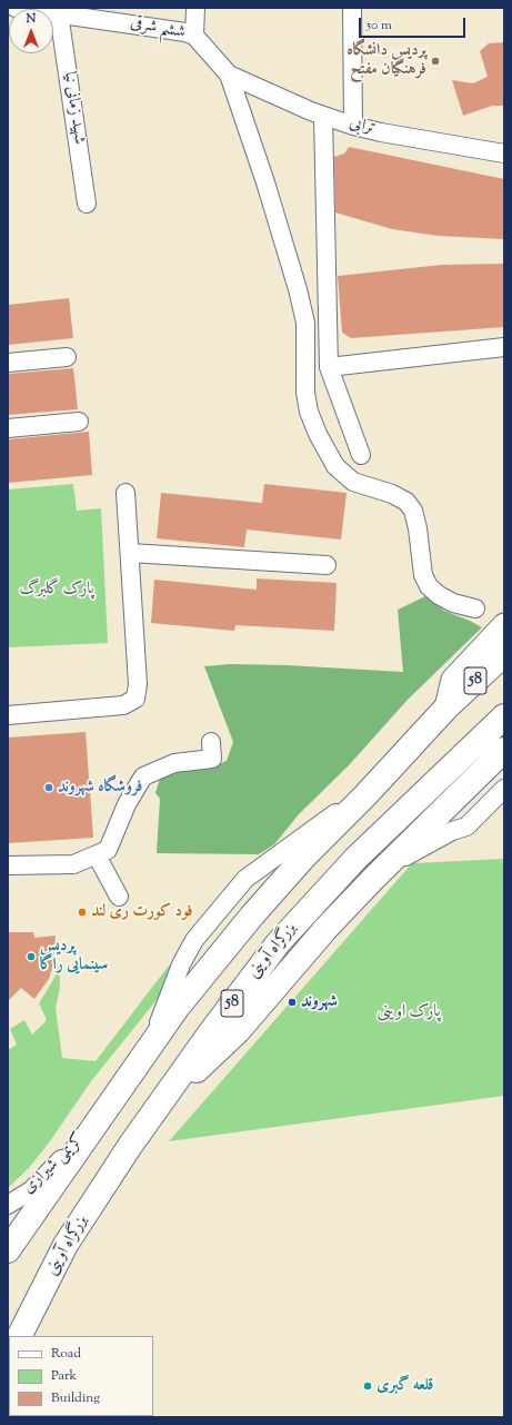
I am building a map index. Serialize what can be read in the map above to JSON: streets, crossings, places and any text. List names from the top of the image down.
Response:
{
  "streets": {
    "highway": ["58", "بزرگراه آوینی"],
    "street": [
      "ششم شرقی",
      "شهید زمانی نیا",
      "ترابی",
      "کریمی شیرازی"
    ]
  },
  "crossings": [
    ["ششم شرقی", "شهید زمانی نیا"],
    ["58", "کریمی شیرازی"]
  ],
  "parks": ["پارک گلبرگ", "پارک اوینی"],
  "places": [
    "پردیس دانشگاه فرهنگیان مفتح",
    "فروشگاه شهروند",
    "فود کورت ری لند",
    "پردیس سینمایی راگا",
    "شهروند",
    "قلعه گبری"
  ],
  "legend": ["Road", "Park", "Building"],
  "scale_bar": "50 m",
  "north": "top"
}
